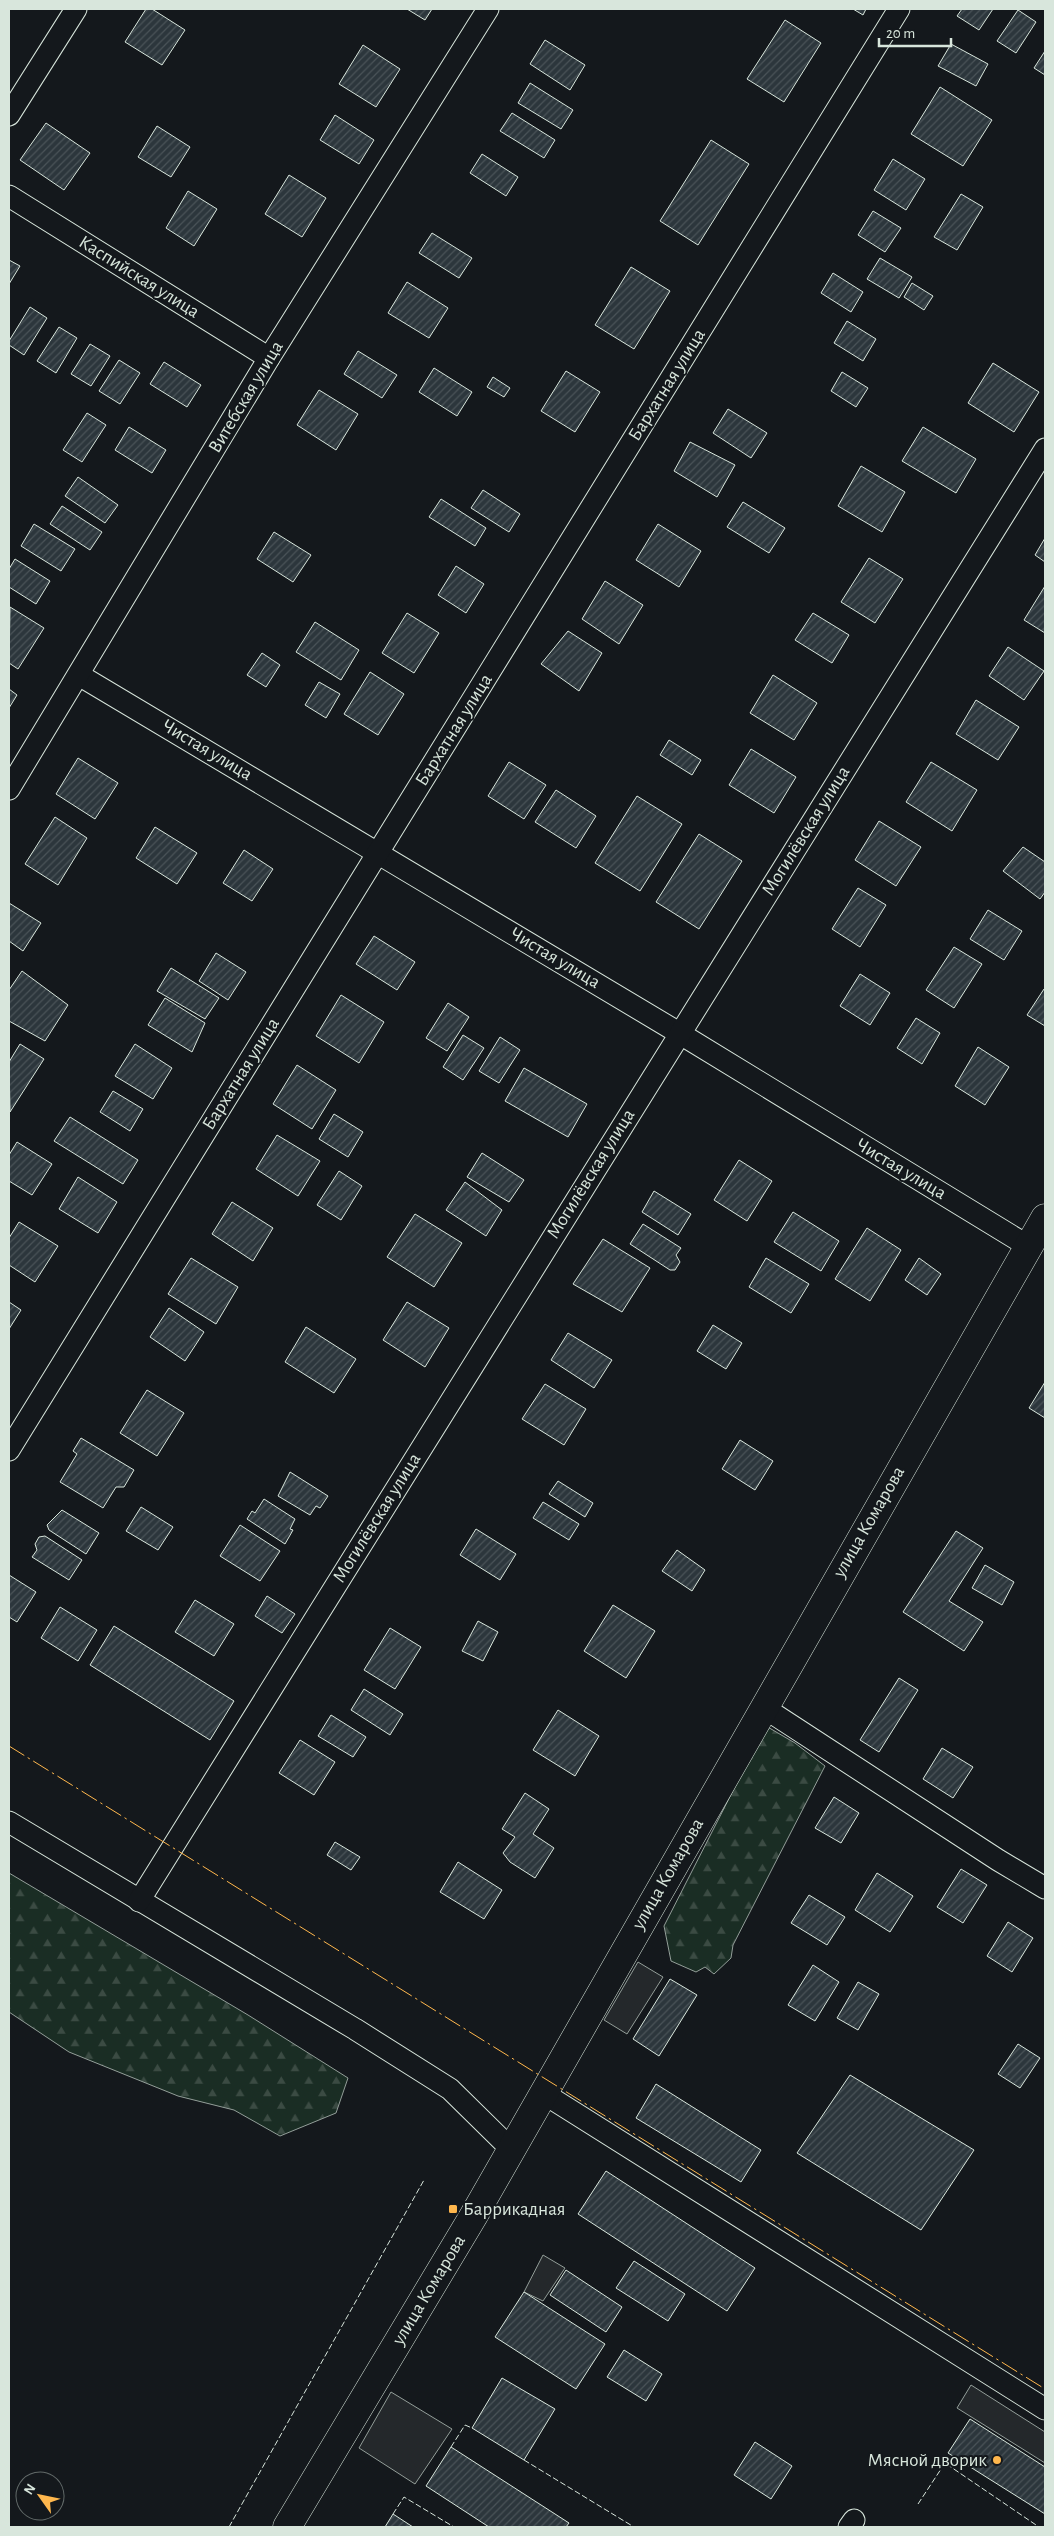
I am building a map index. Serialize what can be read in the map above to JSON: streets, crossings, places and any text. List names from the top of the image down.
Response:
{
  "streets": {
    "street": [
      "Каспийская улица",
      "Бархатная улица",
      "Витебская улица",
      "Чистая улица",
      "Могилёвская улица",
      "улица Комарова"
    ]
  },
  "crossings": [
    ["Каспийская улица", "Витебская улица"],
    ["Бархатная улица", "Чистая улица"],
    ["Витебская улица", "Чистая улица"],
    ["Чистая улица", "Могилёвская улица"],
    ["Чистая улица", "улица Комарова"]
  ],
  "places": {
    "transit": ["Баррикадная"],
    "other": ["Мясной дворик"]
  },
  "scale_bar": "20 m",
  "north": "top left"
}
